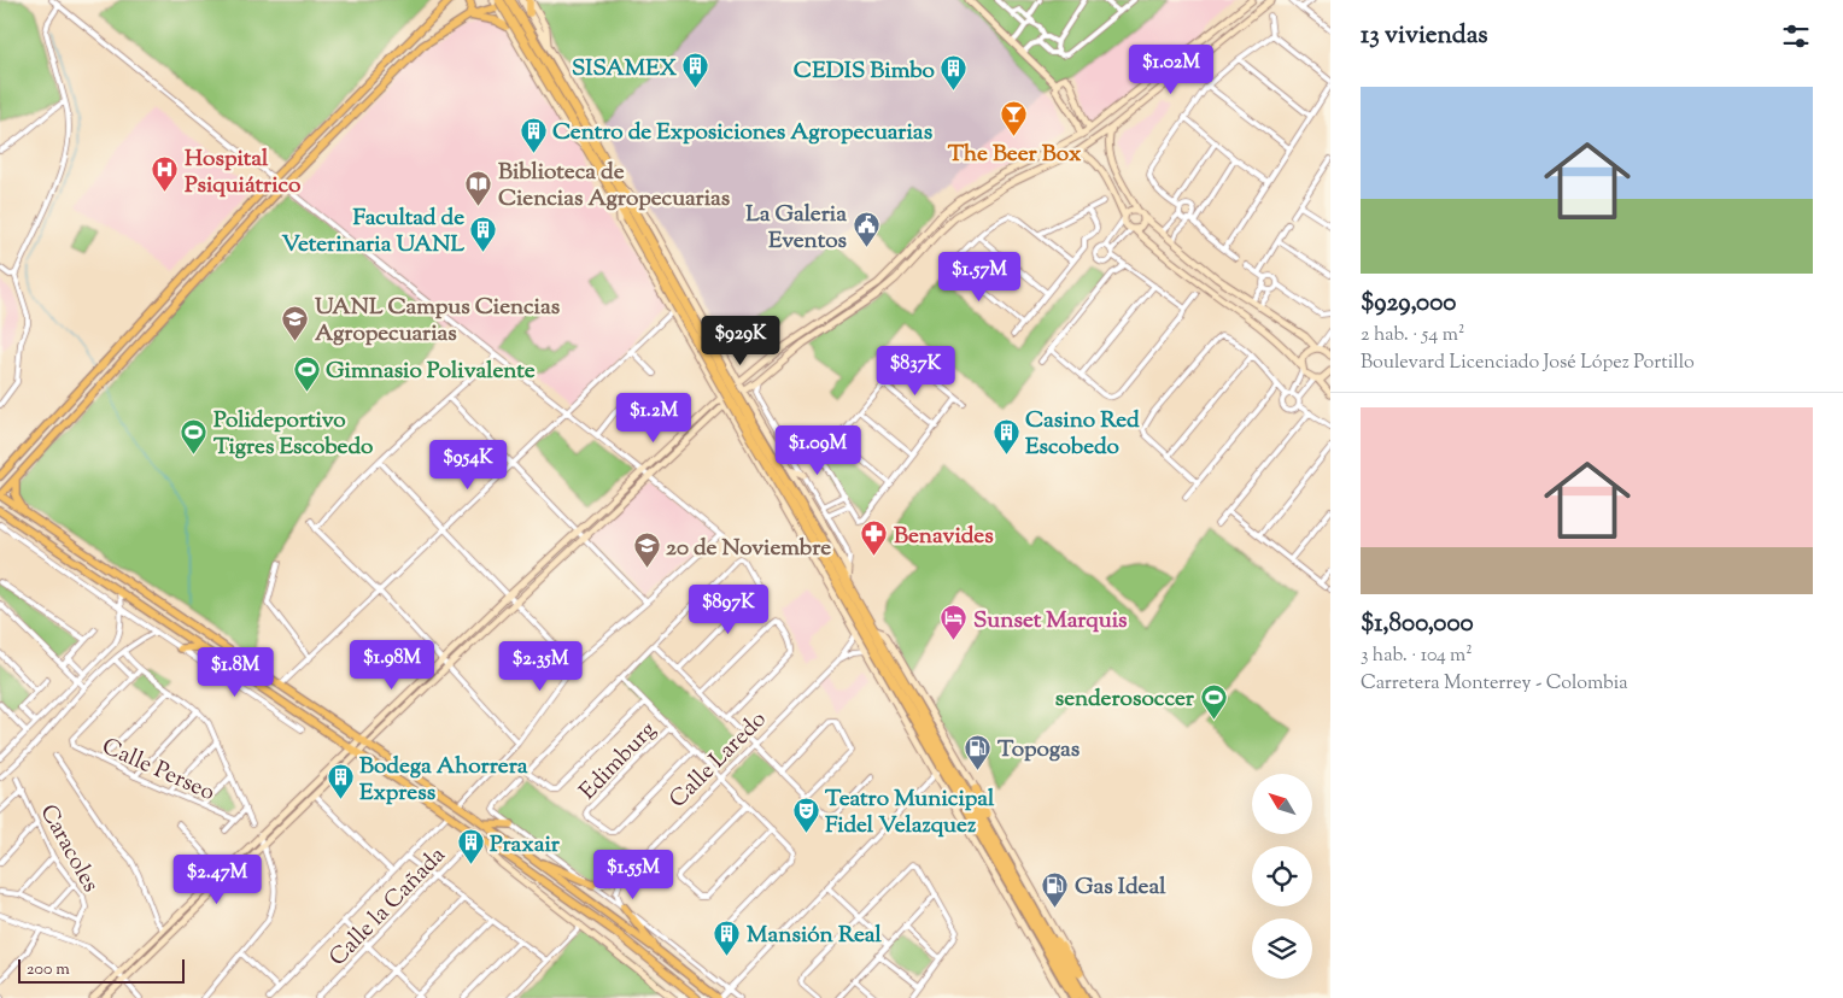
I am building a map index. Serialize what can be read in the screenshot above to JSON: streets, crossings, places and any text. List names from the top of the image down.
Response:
{
  "streets": {
    "street": [
      "Calle Laredo",
      "Edimburg",
      "Calle Perseo",
      "Caracoles",
      "Calle la Cañada"
    ]
  },
  "places": {
    "building": [
      "SISAMEX",
      "CEDIS Bimbo",
      "Centro de Exposiciones Agropecuarias",
      "Facultad de Veterinaria UANL",
      "Casino Red Escobedo",
      "Bodega Ahorrera Express",
      "Praxair",
      "Mansión Real"
    ],
    "bar": ["The Beer Box"],
    "hospital": ["Hospital Psiquiátrico"],
    "library": ["Biblioteca de Ciencias Agropecuarias"],
    "public building": ["La Galeria Eventos"],
    "school or university": ["UANL Campus Ciencias Agropecuarias", "20 de Noviembre"],
    "sports": ["Gimnasio Polivalente", "Polideportivo Tigres Escobedo", "senderosoccer"],
    "pharmacy": ["Benavides"],
    "hotel": ["Sunset Marquis"],
    "fuel station": ["Topogas", "Gas Ideal"],
    "theatre": ["Teatro Municipal Fidel Velazquez"]
  },
  "scale_bar": "200 m",
  "north": "top left",
  "page": {
    "heading": "13 viviendas",
    "price": [
      "$1.02M",
      "$1.57M",
      "$929K",
      "$837K",
      "$1.2M",
      "$1.09M",
      "$954K",
      "$897K",
      "$1.98M",
      "$2.35M",
      "$1.8M",
      "$1.55M",
      "$2.47M"
    ],
    "list": [
      {
        "name": "$929,000",
        "note": "2 hab. · 54 m² · Boulevard Licenciado José López Portillo"
      },
      {
        "name": "$1,800,000",
        "note": "3 hab. · 104 m² · Carretera Monterrey - Colombia"
      }
    ],
    "scale": "200 m"
  }
}
